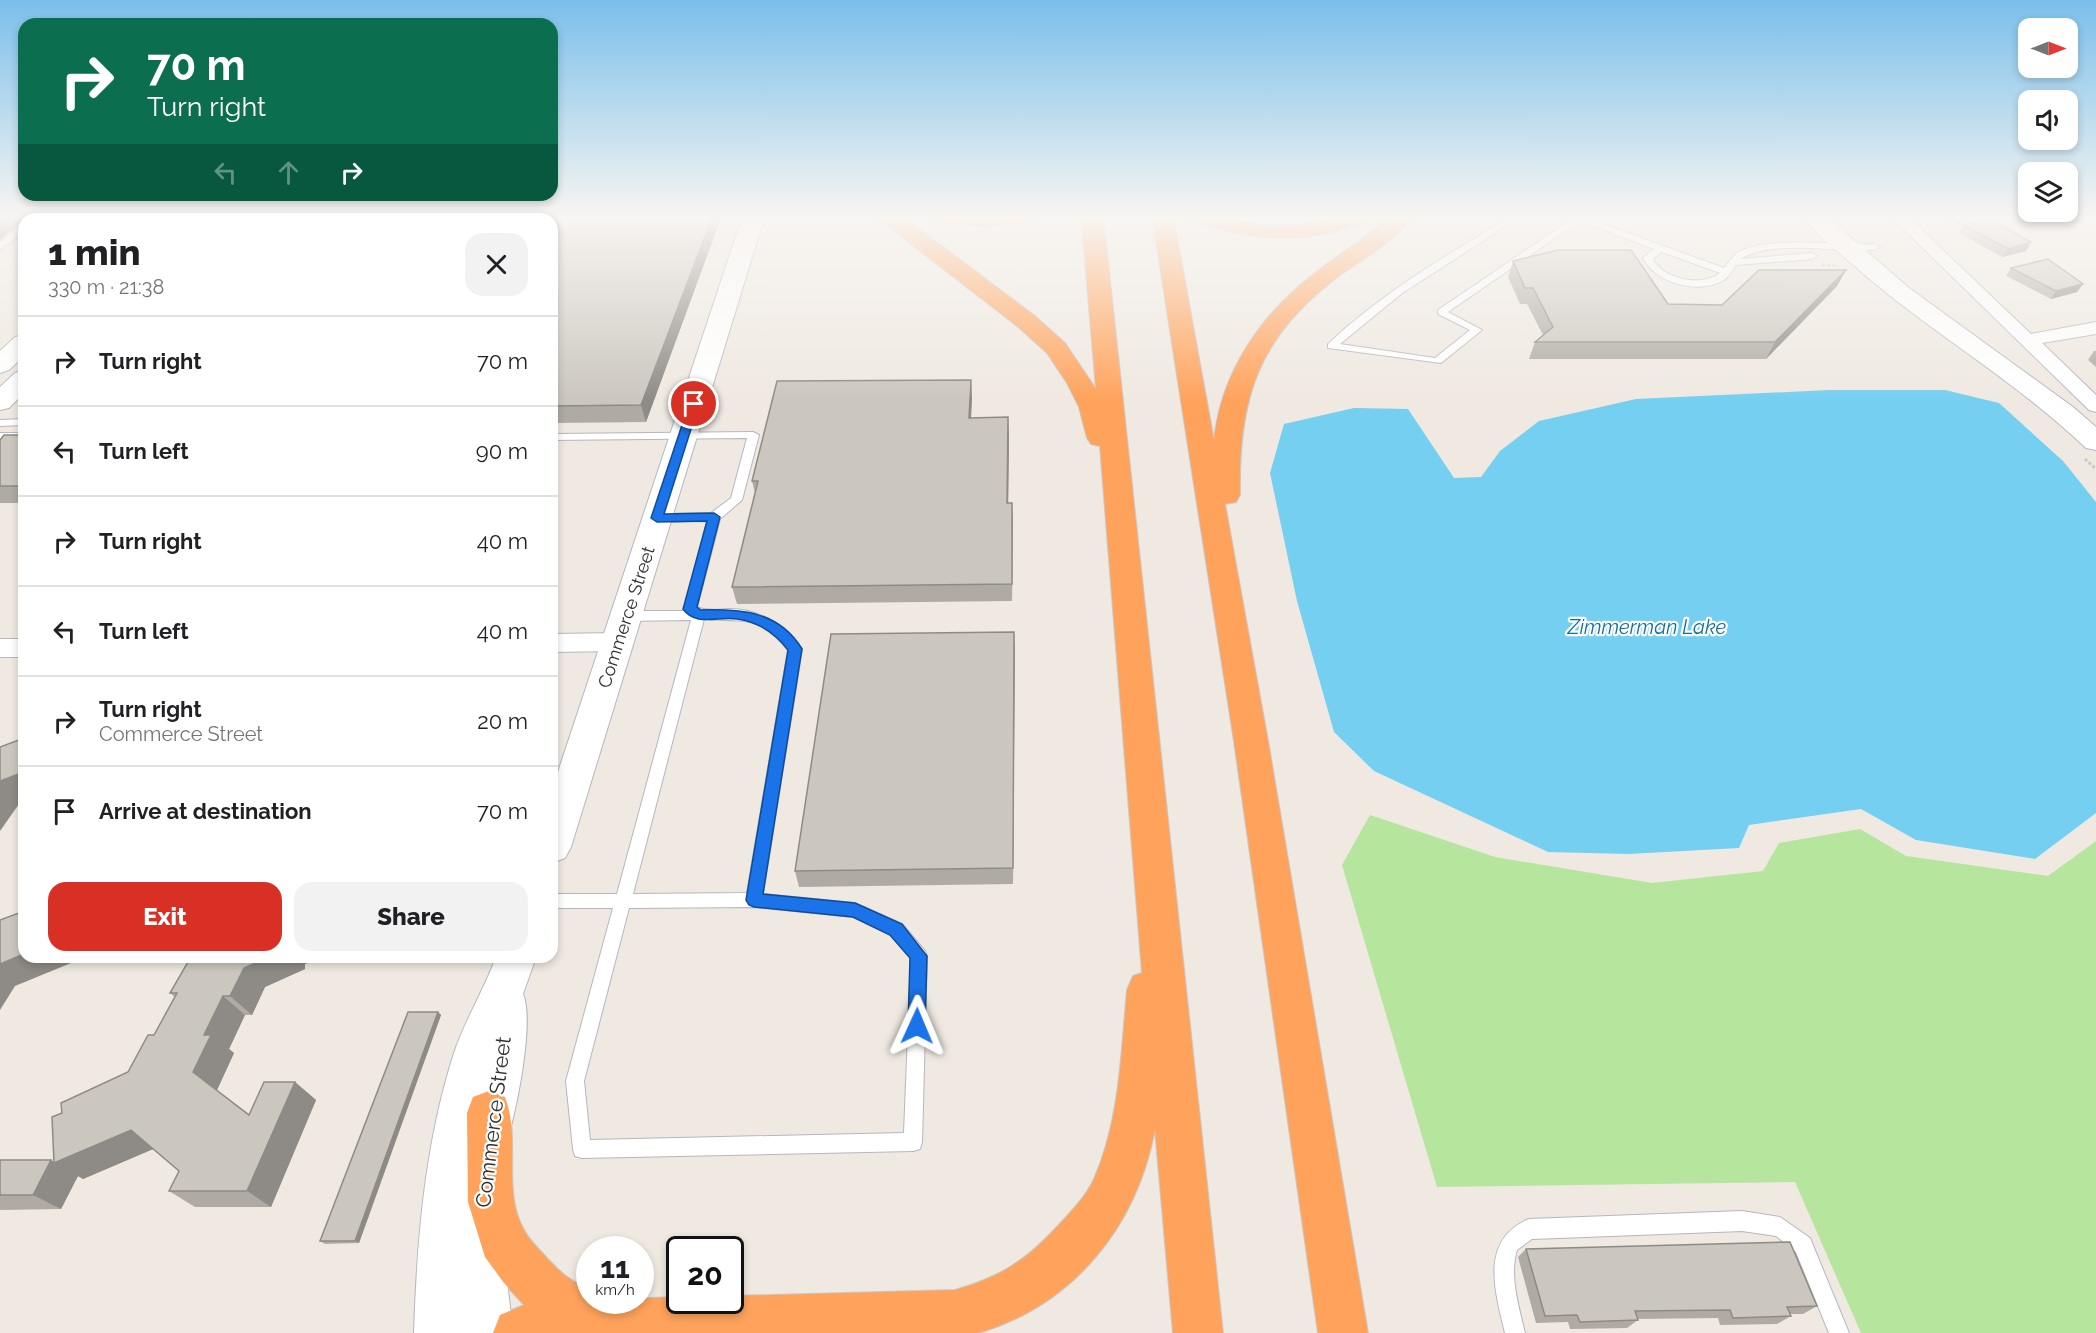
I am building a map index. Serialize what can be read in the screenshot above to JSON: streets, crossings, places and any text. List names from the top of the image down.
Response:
{
  "streets": {
    "street": ["Commerce Street"]
  },
  "water": ["Zimmerman Lake"],
  "north": "right",
  "page": {
    "turn": ["70 m", "Turn right"],
    "heading": ["1 min", "330 m · 21:38"],
    "list": [
      {
        "name": "Turn right",
        "value": "70 m"
      },
      {
        "name": "Turn left",
        "value": "90 m"
      },
      {
        "name": "Turn right",
        "value": "40 m"
      },
      {
        "name": "Turn left",
        "value": "40 m"
      },
      {
        "name": "Turn right",
        "note": "Commerce Street",
        "value": "20 m"
      },
      {
        "name": "Arrive at destination",
        "value": "70 m"
      }
    ],
    "buttons": ["Exit", "Share"],
    "speed": "11 km/h",
    "limit": "20"
  }
}
